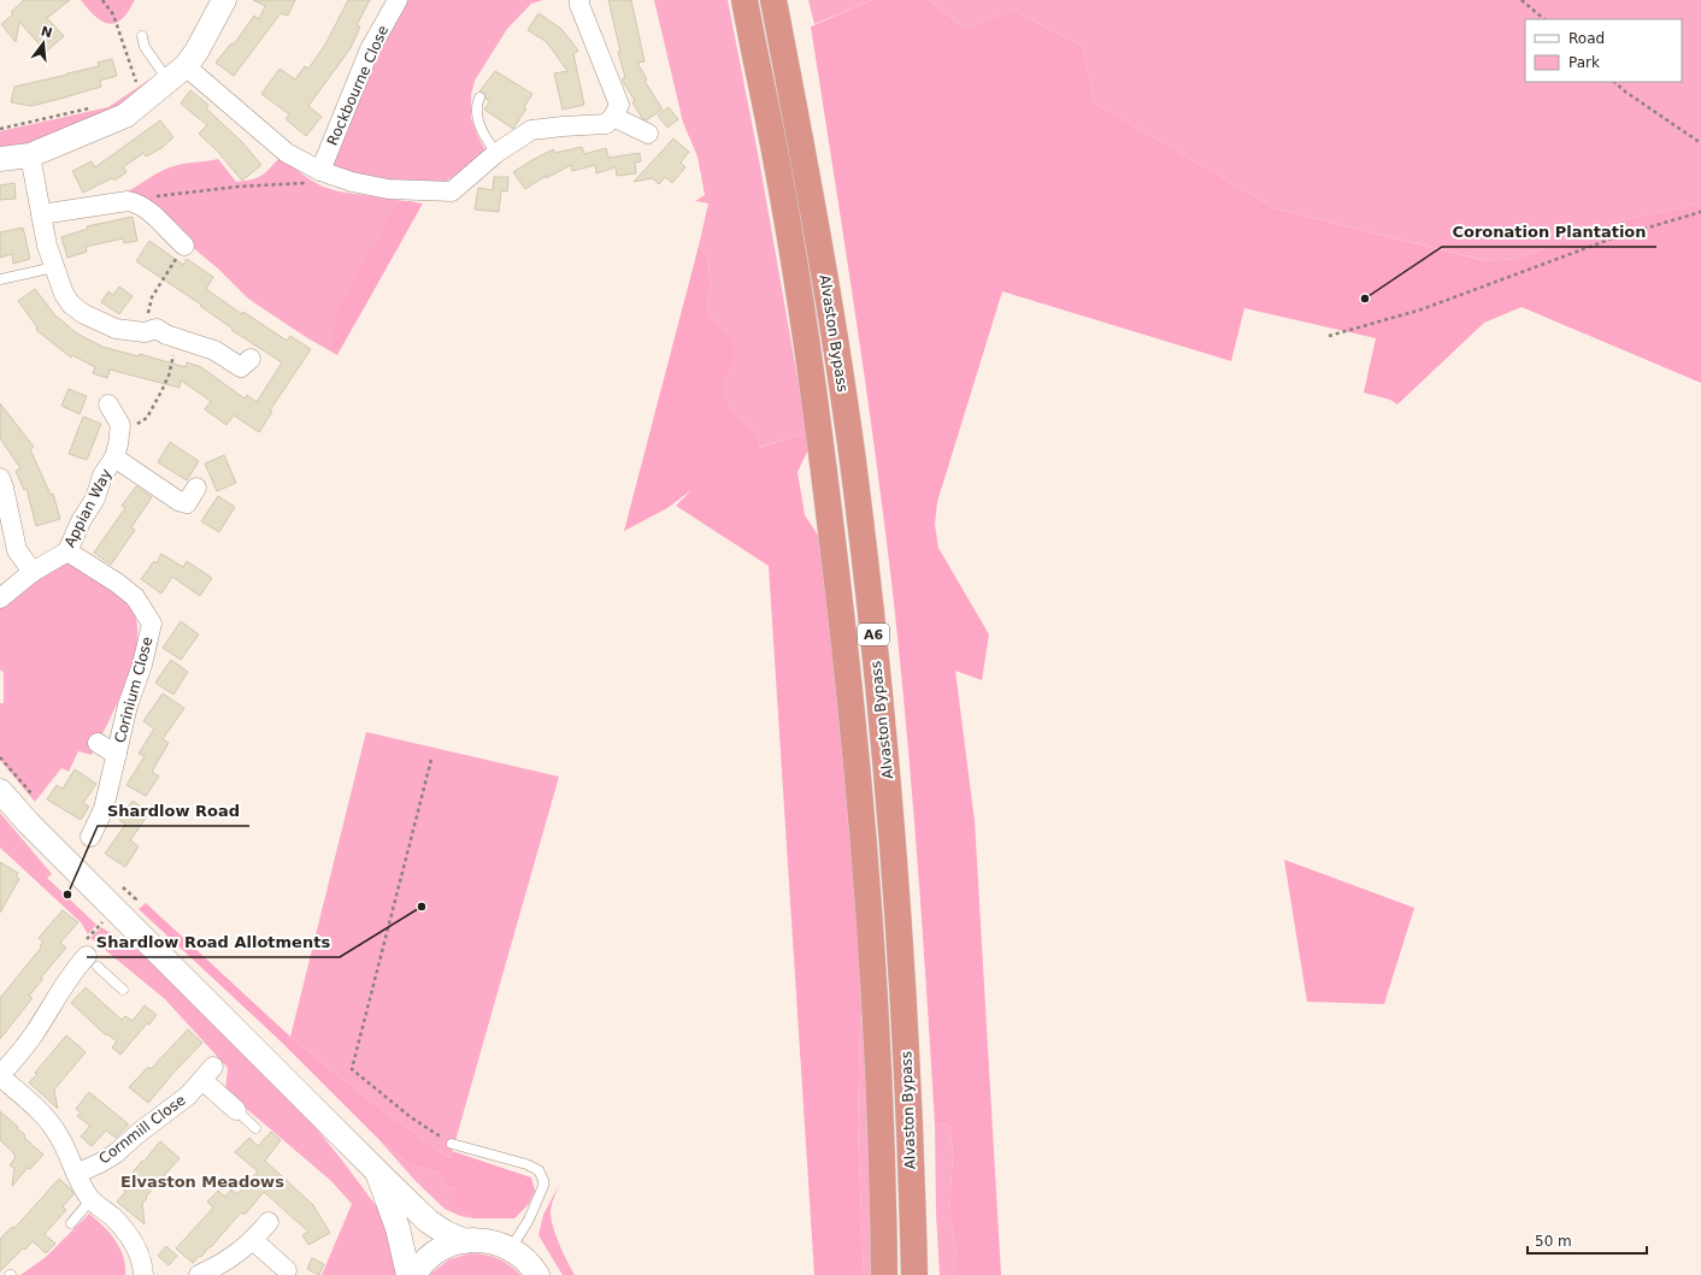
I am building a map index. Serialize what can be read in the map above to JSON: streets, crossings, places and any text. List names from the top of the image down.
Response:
{
  "streets": {
    "highway": ["Alvaston Bypass", "A6"],
    "street": [
      "Rockbourne Close",
      "Appian Way",
      "Corinium Close",
      "Cornmill Close"
    ]
  },
  "crossings": [
    ["Appian Way", "Corinium Close"]
  ],
  "districts": ["Elvaston Meadows"],
  "places": ["Coronation Plantation", "Shardlow Road", "Shardlow Road Allotments"],
  "legend": ["Road", "Park"],
  "scale_bar": "50 m",
  "north": "top"
}
